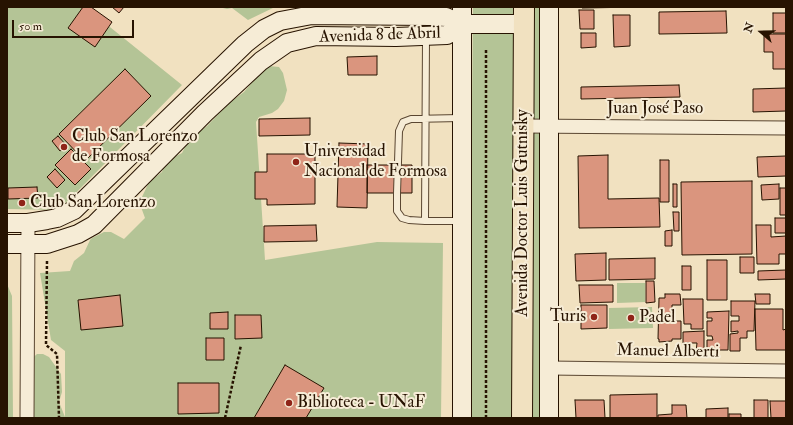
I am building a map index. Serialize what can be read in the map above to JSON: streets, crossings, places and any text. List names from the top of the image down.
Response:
{
  "streets": {
    "main road": ["Avenida 8 de Abril", "Avenida Doctor Luis Gutnisky"],
    "street": ["Juan José Paso", "Manuel Alberti"]
  },
  "crossings": [
    ["Juan José Paso", "Avenida Doctor Luis Gutnisky"],
    ["Avenida Doctor Luis Gutnisky", "Manuel Alberti"]
  ],
  "places": [
    "Club San Lorenzo de Formosa",
    "Universidad Nacional de Formosa",
    "Club San Lorenzo",
    "Turis",
    "Padel",
    "Biblioteca - UNaF"
  ],
  "scale_bar": "50 m",
  "north": "left"
}
